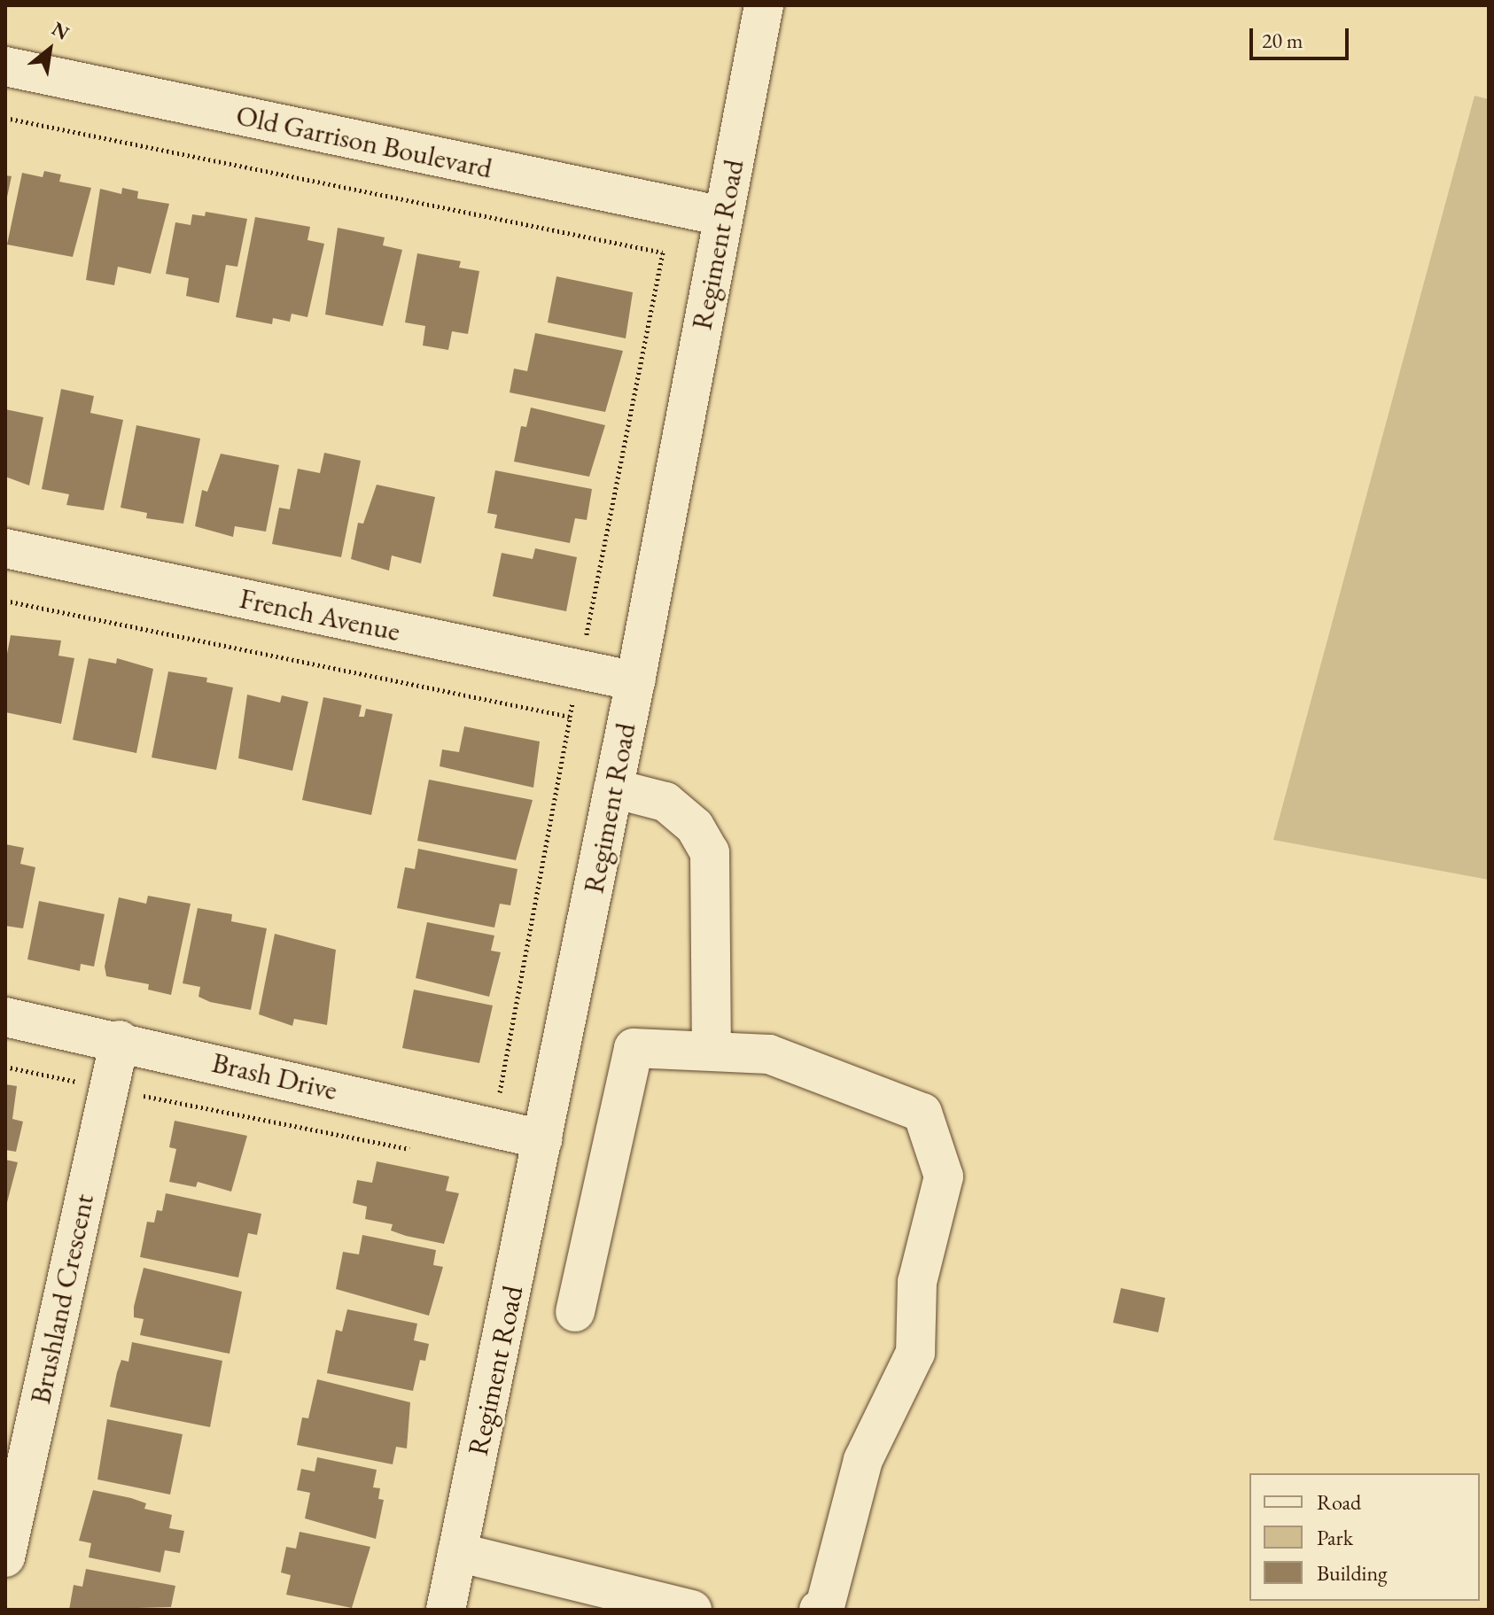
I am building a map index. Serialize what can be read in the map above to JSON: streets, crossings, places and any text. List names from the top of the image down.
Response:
{
  "streets": {
    "street": [
      "Old Garrison Boulevard",
      "Regiment Road",
      "French Avenue",
      "Brash Drive",
      "Brushland Crescent"
    ]
  },
  "crossings": [
    ["Old Garrison Boulevard", "Regiment Road"],
    ["Regiment Road", "French Avenue"],
    ["Regiment Road", "Brash Drive"],
    ["Brash Drive", "Brushland Crescent"]
  ],
  "legend": ["Road", "Park", "Building"],
  "scale_bar": "20 m",
  "north": "top right"
}
